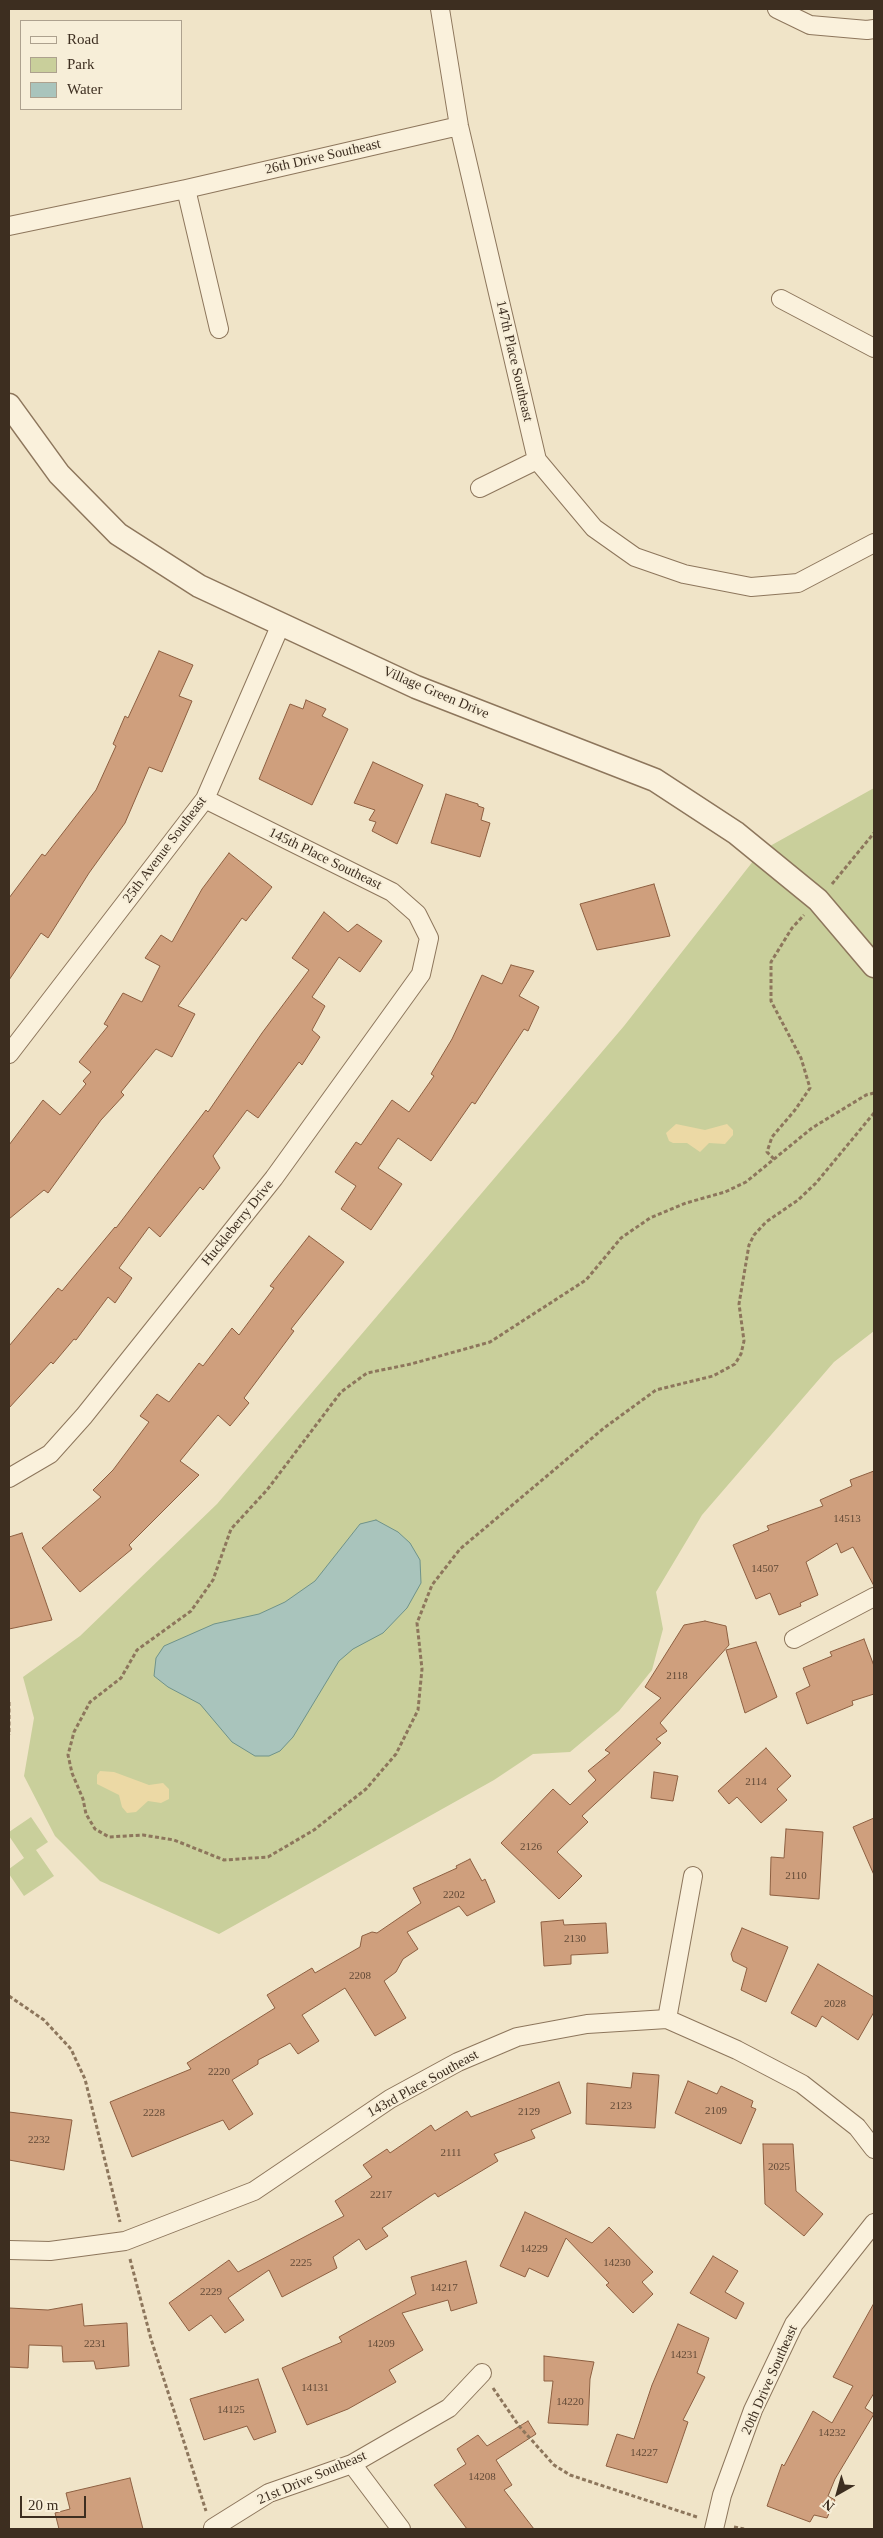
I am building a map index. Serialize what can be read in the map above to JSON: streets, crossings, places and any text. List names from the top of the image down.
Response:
{
  "streets": {
    "street": [
      "26th Drive Southeast",
      "147th Place Southeast",
      "Village Green Drive",
      "25th Avenue Southeast",
      "145th Place Southeast",
      "Huckleberry Drive",
      "143rd Place Southeast",
      "20th Drive Southeast",
      "21st Drive Southeast"
    ]
  },
  "crossings": [
    ["26th Drive Southeast", "147th Place Southeast"],
    ["Village Green Drive", "25th Avenue Southeast"],
    ["25th Avenue Southeast", "145th Place Southeast"],
    ["145th Place Southeast", "Huckleberry Drive"]
  ],
  "house_numbers": [
    "14513",
    "14507",
    "2118",
    "2114",
    "2126",
    "2110",
    "2202",
    "2130",
    "2208",
    "2028",
    "2220",
    "2123",
    "2109",
    "2129",
    "2228",
    "2232",
    "2111",
    "2025",
    "2217",
    "14229",
    "2225",
    "14230",
    "14217",
    "2229",
    "2231",
    "14209",
    "14231",
    "14131",
    "14220",
    "14125",
    "14232",
    "14227",
    "14208"
  ],
  "legend": ["Road", "Park", "Water"],
  "scale_bar": "20 m",
  "north": "bottom left"
}
